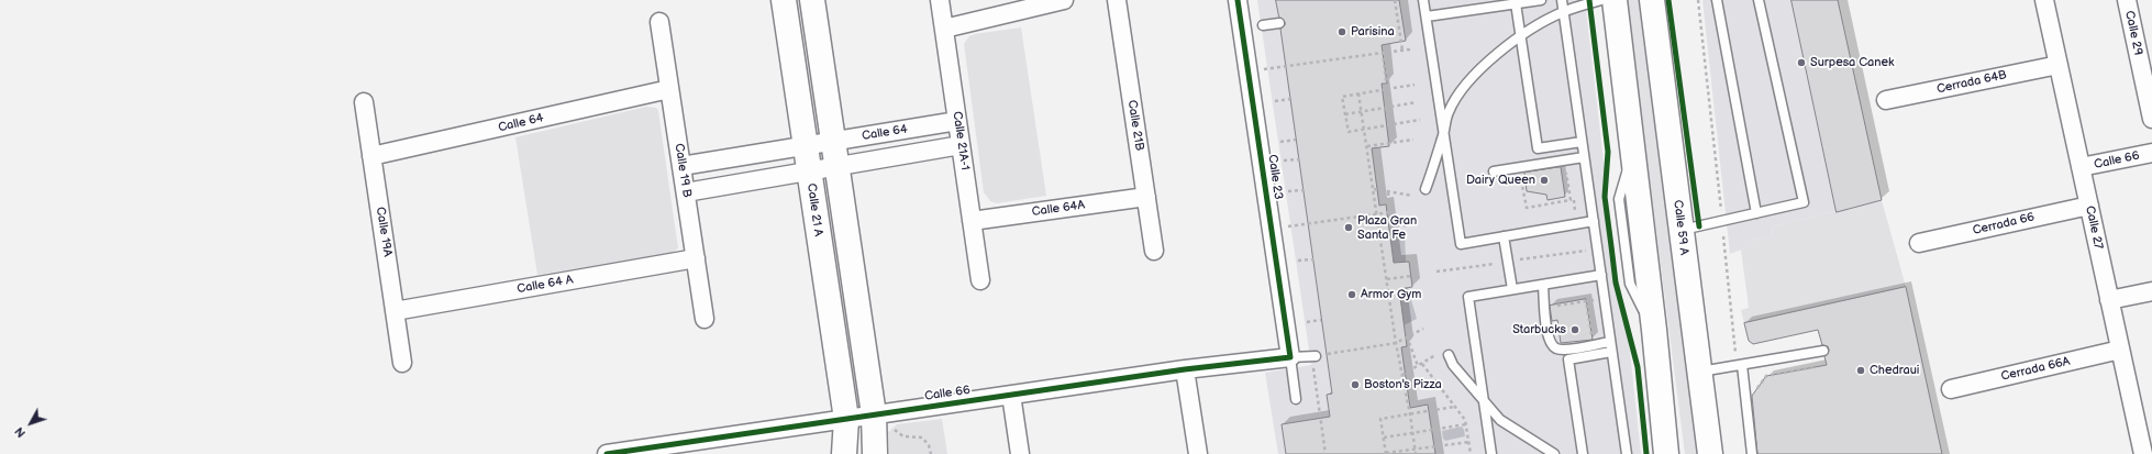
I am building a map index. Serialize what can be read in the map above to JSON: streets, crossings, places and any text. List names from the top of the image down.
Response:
{
  "streets": {
    "main road": ["Calle 21 A", "Calle 59 A"],
    "street": [
      "Calle 29",
      "Cerrada 64B",
      "Calle 64",
      "Calle 21B",
      "Calle 21A-1",
      "Calle 66",
      "Calle 19 B",
      "Calle 23",
      "Calle 64A",
      "Cerrada 66",
      "Calle 27",
      "Calle 19A",
      "Calle 64 A",
      "Cerrada 66A"
    ]
  },
  "crossings": [
    ["Cerrada 64B", "Calle 27"],
    ["Calle 64", "Calle 21A-1"],
    ["Calle 64", "Calle 19 B"],
    ["Calle 64", "Calle 21 A"],
    ["Calle 64", "Calle 19A"],
    ["Calle 21B", "Calle 64A"],
    ["Calle 21A-1", "Calle 64A"],
    ["Calle 66", "Calle 23"],
    ["Calle 66", "Calle 21 A"],
    ["Calle 66", "Calle 27"],
    ["Calle 19 B", "Calle 64 A"],
    ["Cerrada 66", "Calle 27"],
    ["Calle 27", "Cerrada 66A"],
    ["Calle 19A", "Calle 64 A"]
  ],
  "places": [
    "Parisina",
    "Surpesa Canek",
    "Dairy Queen",
    "Plaza Gran Santa Fe",
    "Armor Gym",
    "Starbucks",
    "Chedraui",
    "Boston's Pizza"
  ],
  "north": "bottom left"
}
